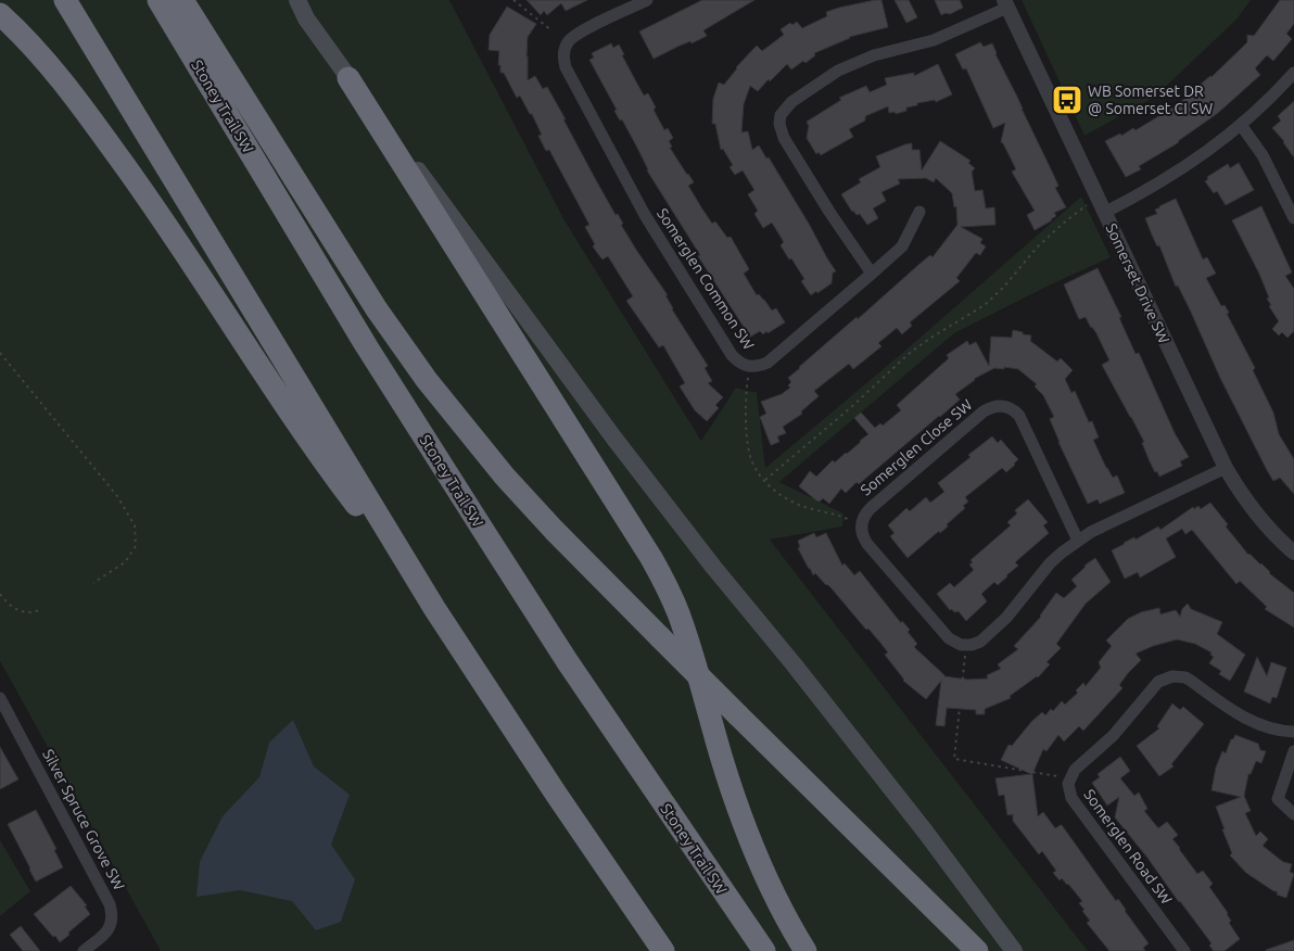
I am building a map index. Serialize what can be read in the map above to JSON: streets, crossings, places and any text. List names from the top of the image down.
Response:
{
  "streets": {
    "highway": ["Stoney Trail SW"],
    "street": [
      "Somerglen Common SW",
      "Somerset Drive SW",
      "Somerglen Close SW",
      "Silver Spruce Grove SW",
      "Somerglen Road SW"
    ]
  },
  "places": {
    "bus stop": ["WB Somerset DR @ Somerset CI SW"]
  }
}
